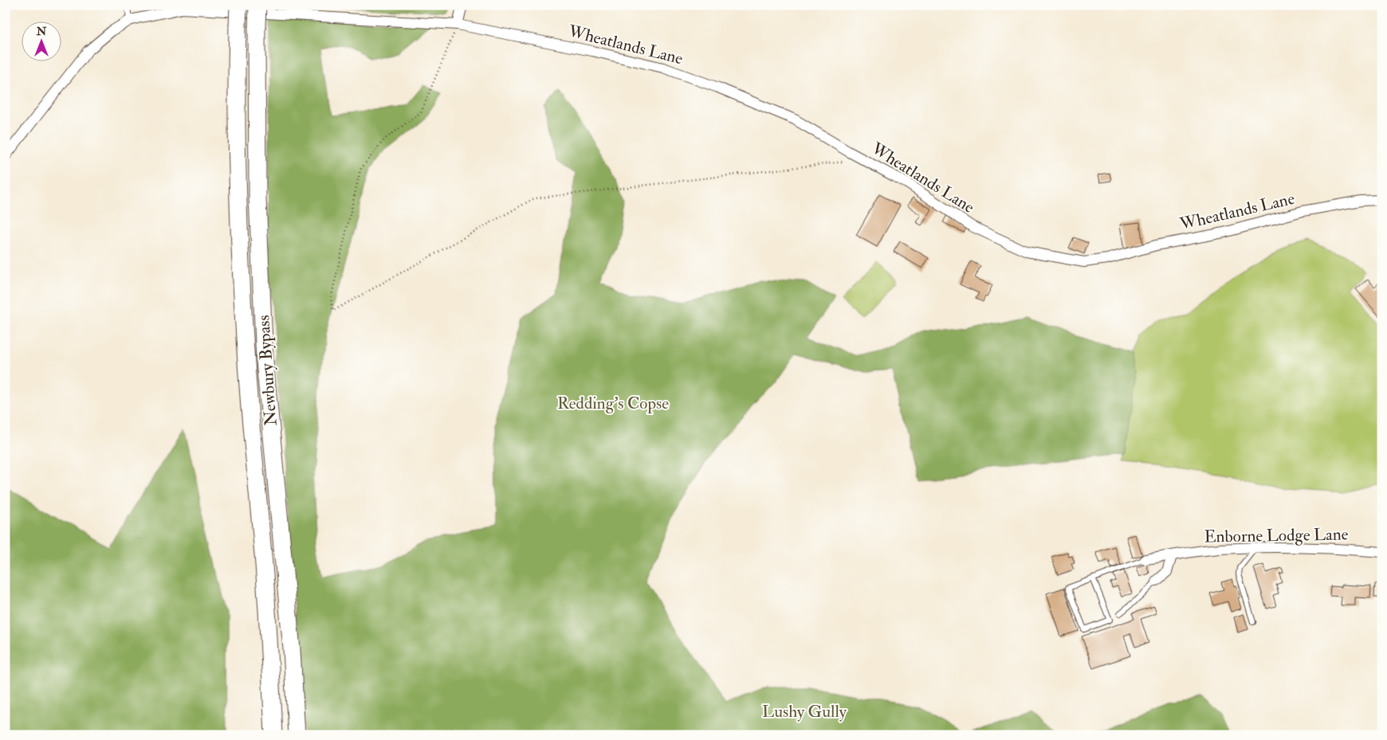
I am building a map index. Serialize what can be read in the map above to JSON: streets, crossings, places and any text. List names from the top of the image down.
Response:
{
  "streets": {
    "highway": ["Newbury Bypass"],
    "street": ["Wheatlands Lane", "Enborne Lodge Lane"]
  },
  "parks": ["Redding's Copse", "Lushy Gully"],
  "north": "top"
}
